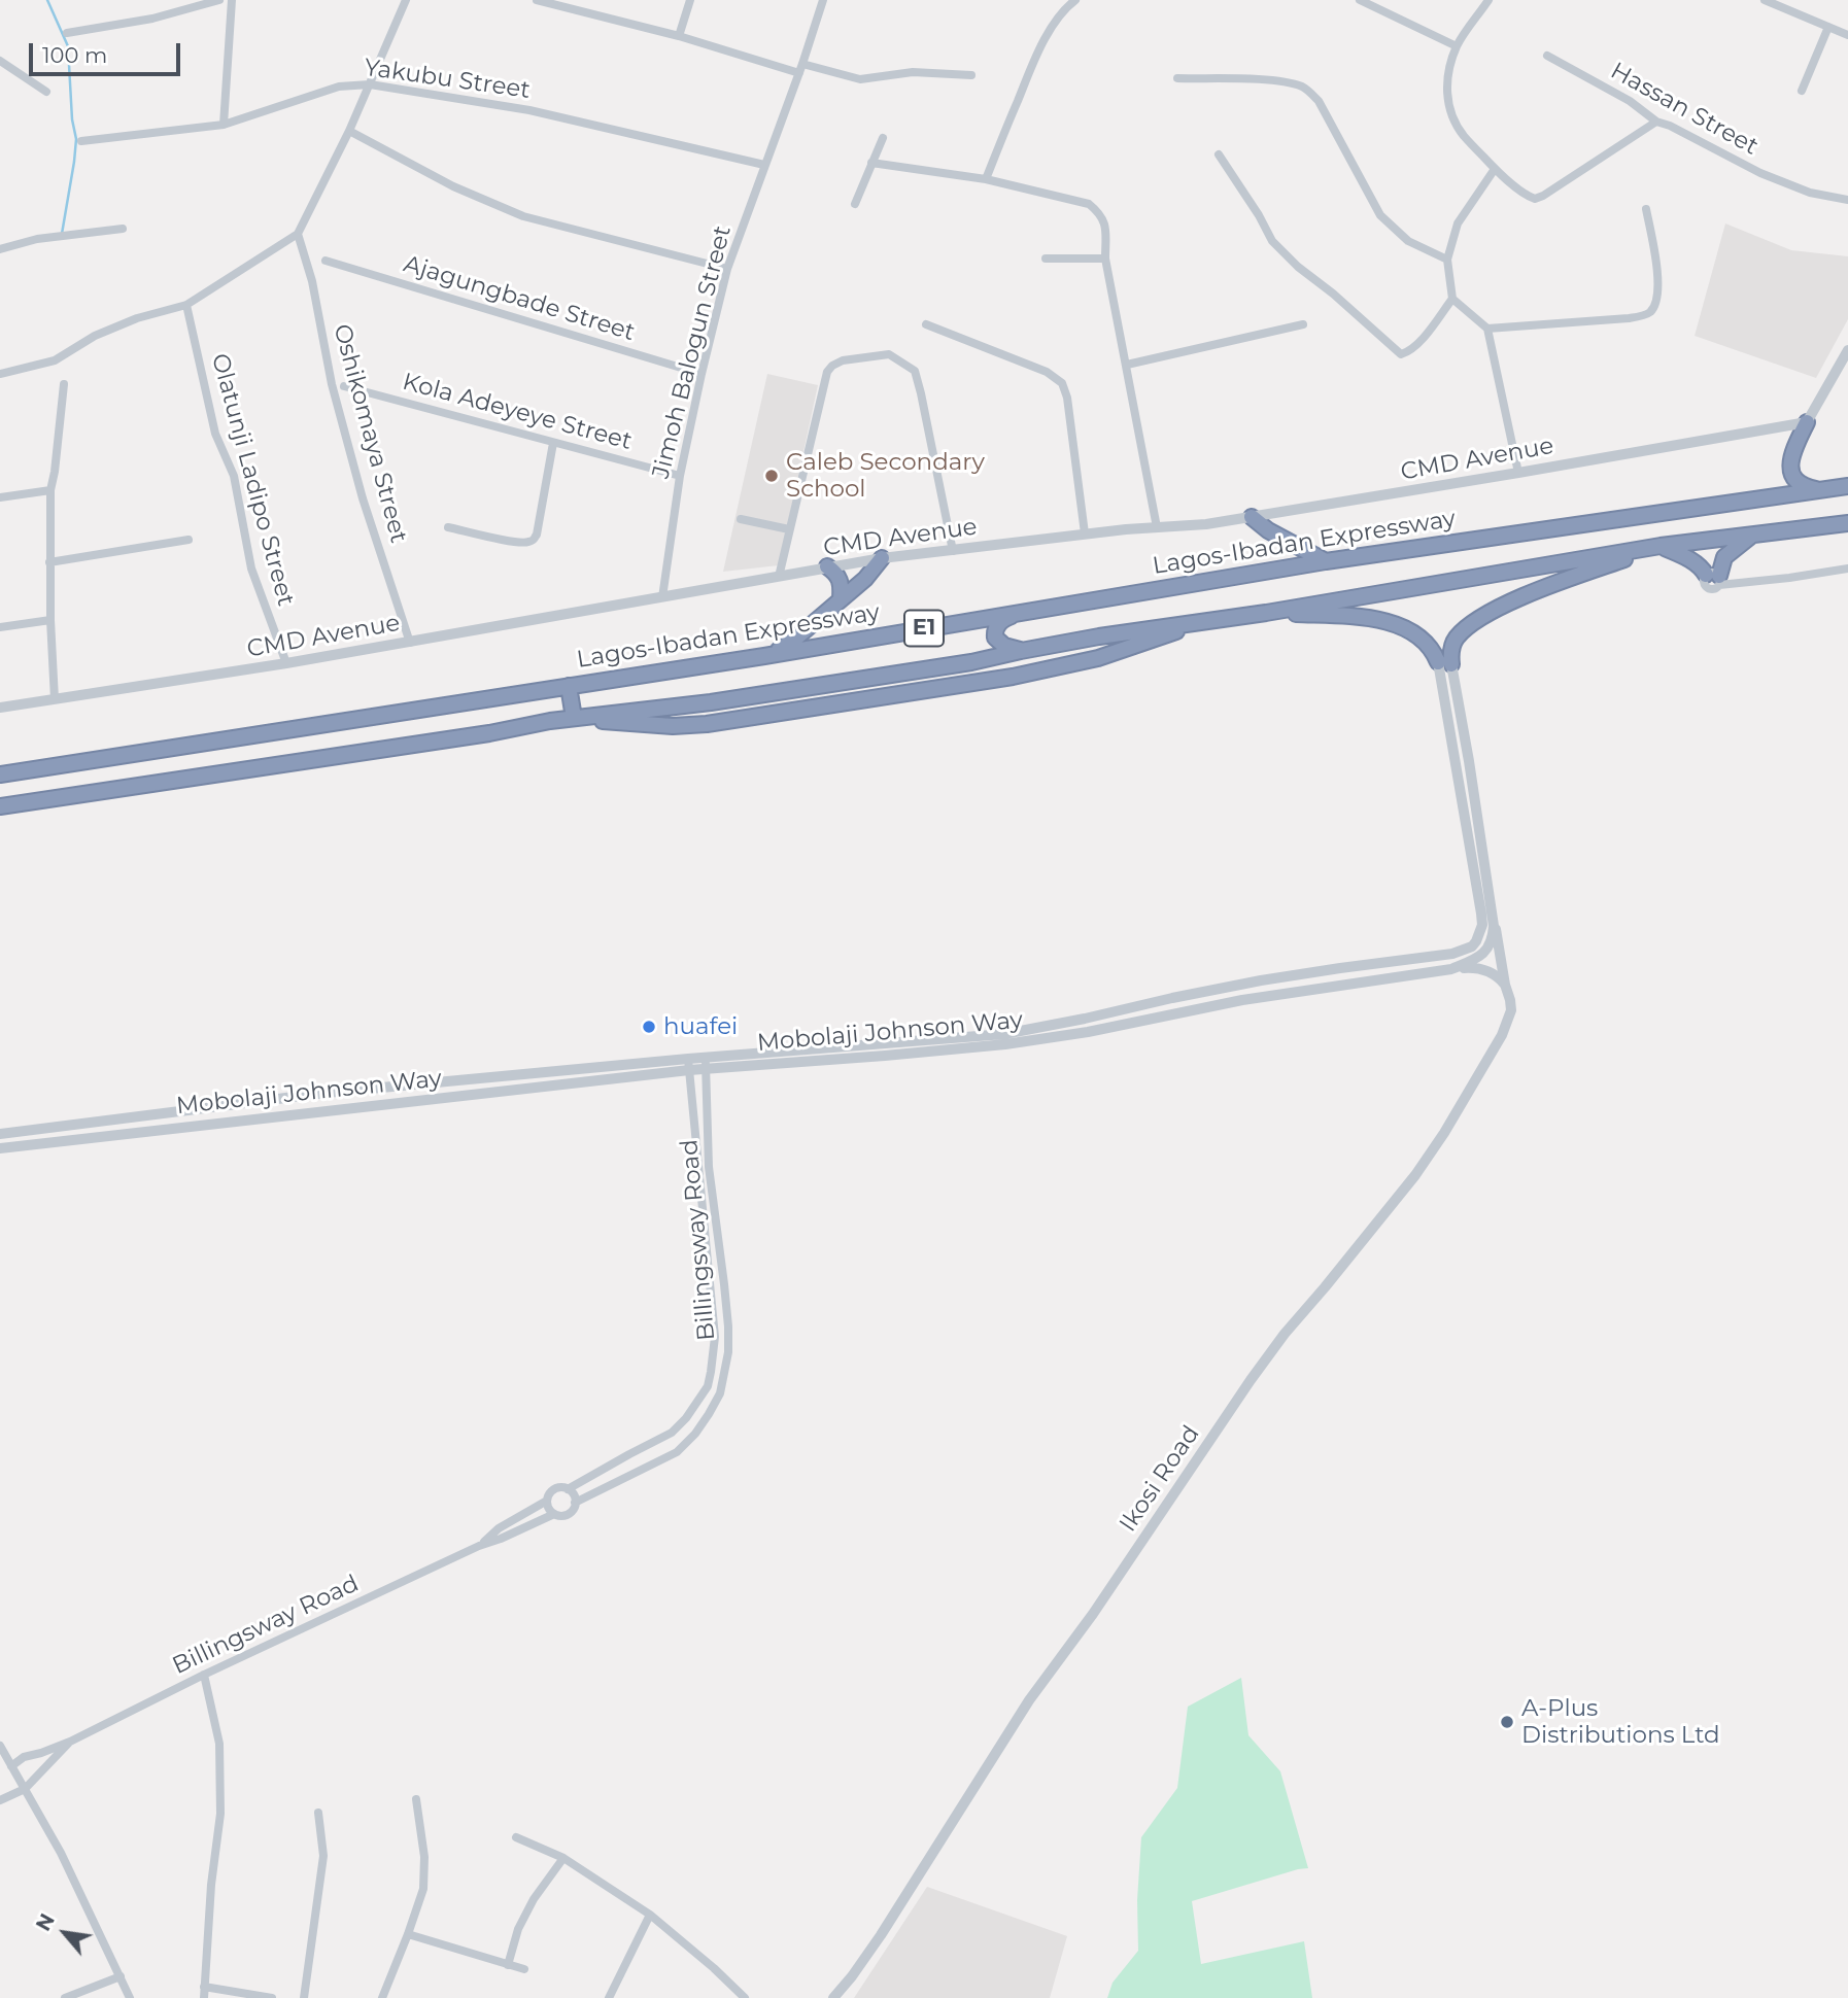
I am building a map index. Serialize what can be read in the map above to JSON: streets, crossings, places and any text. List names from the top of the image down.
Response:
{
  "streets": {
    "highway": ["Lagos-Ibadan Expressway", "E1"],
    "street": [
      "Yakubu Street",
      "Hassan Street",
      "Ajagungbade Street",
      "Jimoh Balogun Street",
      "Kola Adeyeye Street",
      "Oshikomaya Street",
      "CMD Avenue",
      "Olatunji Ladipo Street",
      "Mobolaji Johnson Way",
      "Billingsway Road",
      "Ikosi Road"
    ]
  },
  "crossings": [
    ["Yakubu Street", "Jimoh Balogun Street"],
    ["Ajagungbade Street", "Jimoh Balogun Street"],
    ["Jimoh Balogun Street", "Kola Adeyeye Street"],
    ["Jimoh Balogun Street", "CMD Avenue"],
    ["Oshikomaya Street", "CMD Avenue"],
    ["CMD Avenue", "Olatunji Ladipo Street"],
    ["Mobolaji Johnson Way", "Billingsway Road"]
  ],
  "places": ["Caleb Secondary School", "huafei", "A-Plus Distributions Ltd"],
  "scale_bar": "100 m",
  "north": "top left"
}
